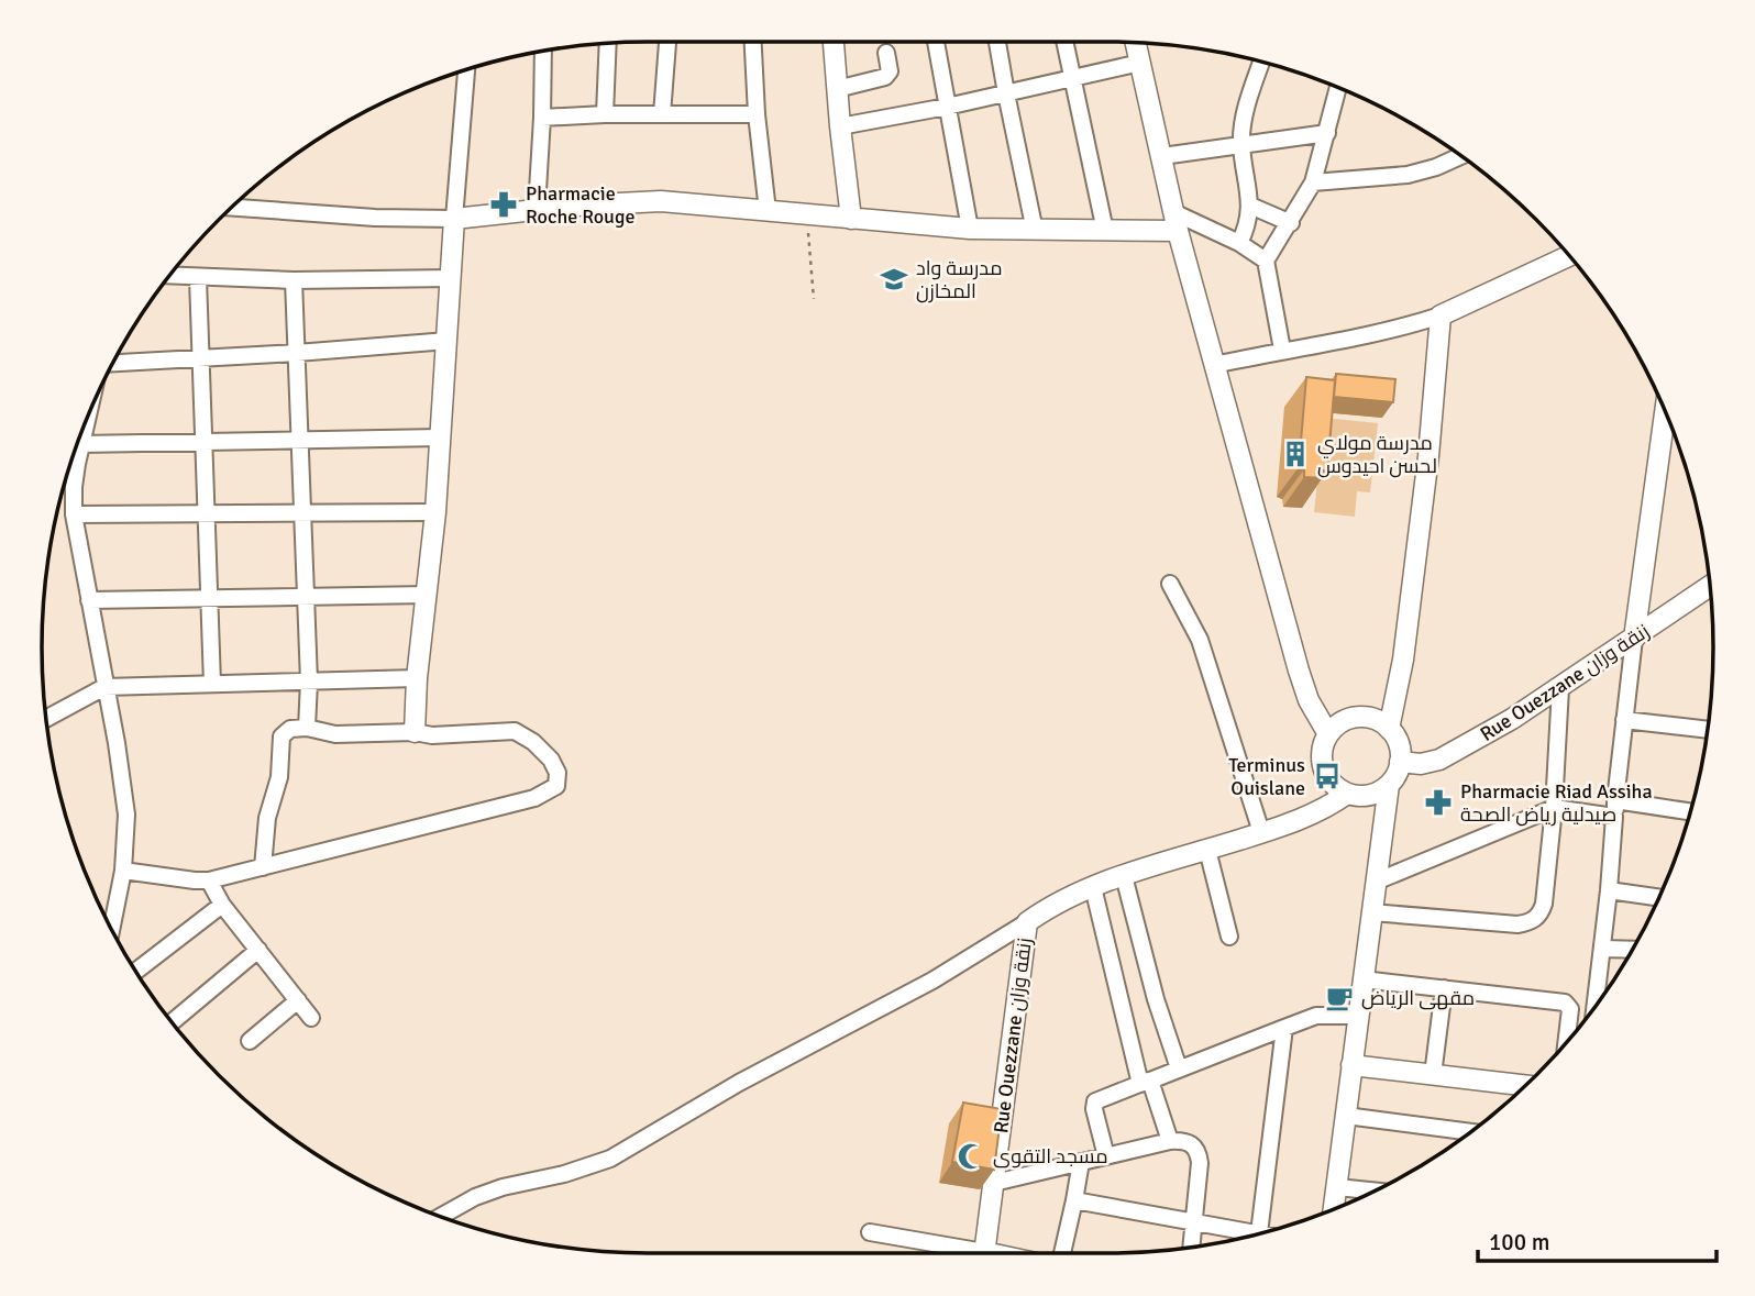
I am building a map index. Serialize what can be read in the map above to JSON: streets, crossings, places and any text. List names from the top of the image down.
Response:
{
  "streets": {
    "street": ["Rue Ouezzane زنقة وزان"]
  },
  "places": {
    "pharmacy": ["Pharmacie Roche Rouge", "Pharmacie Riad Assiha صيدلية رياض الصحة"],
    "school or university": ["مدرسة واد المخازن"],
    "building": ["مدرسة مولاي لحسن احيدوس"],
    "bus stop": ["Terminus Ouislane"],
    "cafe": ["مقهى الرياض"],
    "mosque": ["مسجد التقوى"]
  },
  "scale_bar": "100 m"
}
